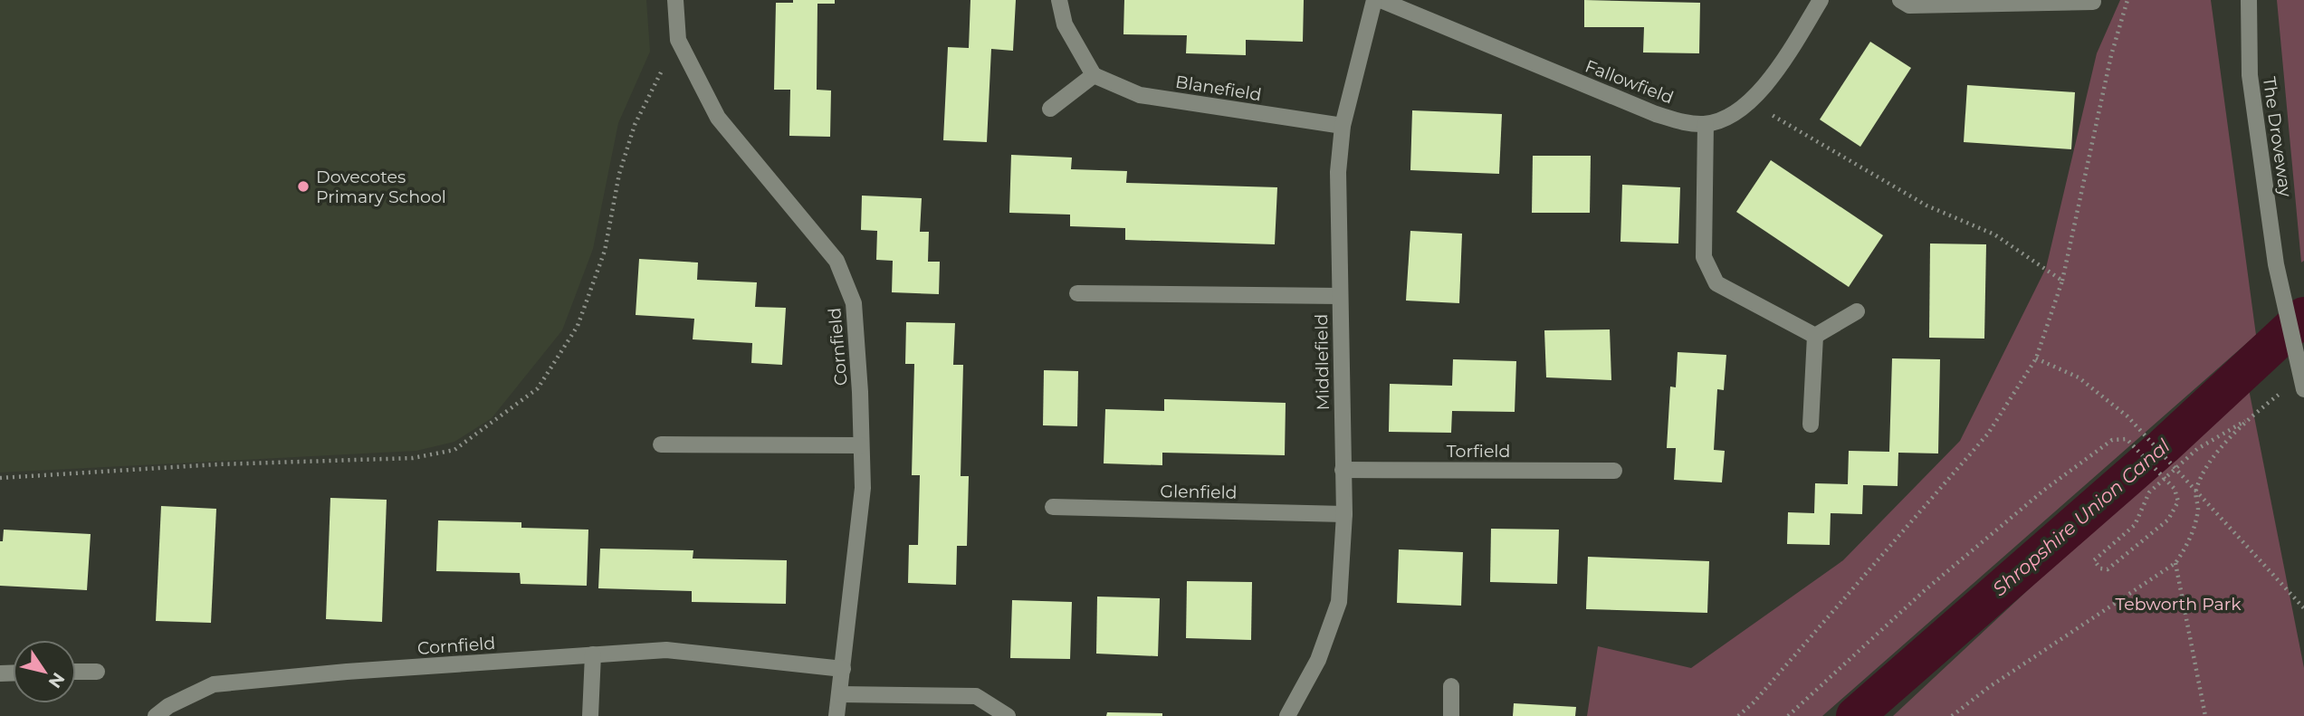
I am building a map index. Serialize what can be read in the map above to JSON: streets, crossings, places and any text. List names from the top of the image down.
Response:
{
  "streets": {
    "street": [
      "Fallowfield",
      "Blanefield",
      "The Droveway",
      "Cornfield",
      "Middlefield",
      "Torfield",
      "Glenfield"
    ]
  },
  "crossings": [
    ["Blanefield", "Middlefield"],
    ["Middlefield", "Torfield"],
    ["Middlefield", "Glenfield"]
  ],
  "water": ["Shropshire Union Canal"],
  "parks": ["Tebworth Park"],
  "places": ["Dovecotes Primary School"],
  "north": "bottom right"
}
